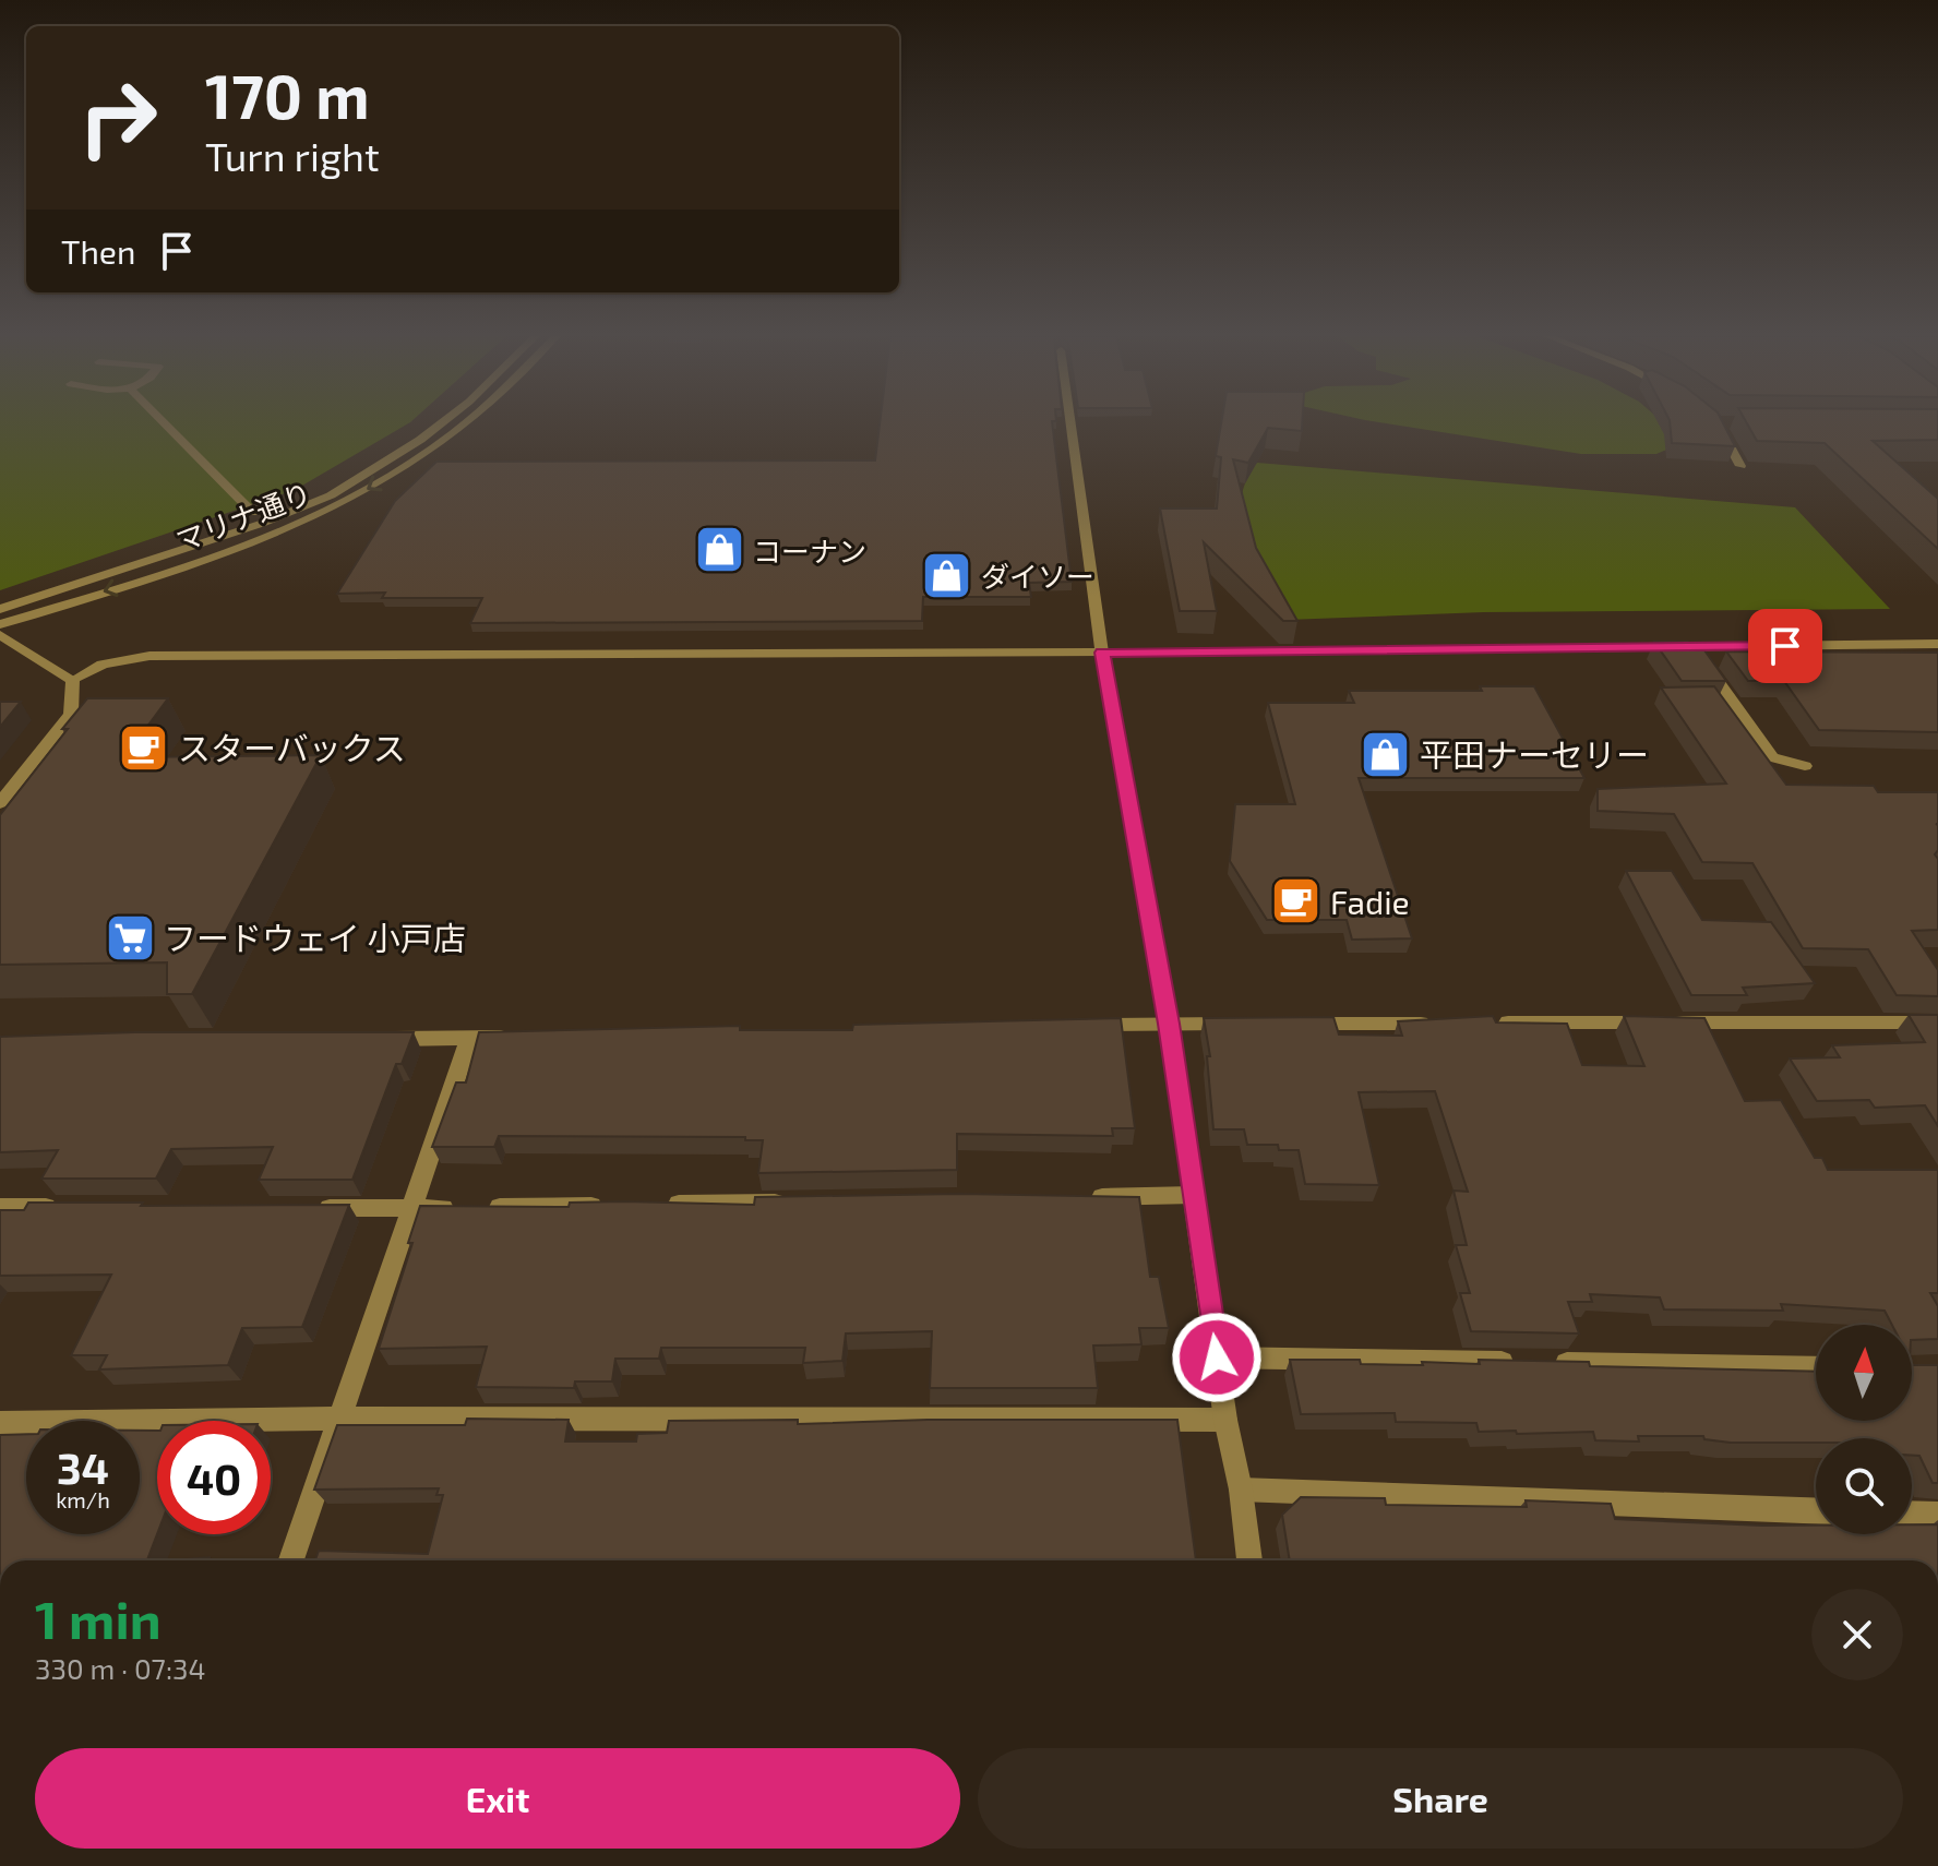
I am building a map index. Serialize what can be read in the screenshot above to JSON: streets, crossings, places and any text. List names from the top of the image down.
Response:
{
  "streets": {
    "street": ["マリナ通り"]
  },
  "places": {
    "shop": ["コーナン", "ダイソー", "平田ナーセリー"],
    "cafe": ["スターバックス", "Fadie"],
    "supermarket": ["フードウェイ 小戸店"]
  },
  "north": "top",
  "page": {
    "turn": ["170 m", "Turn right"],
    "then": "Then",
    "speed": "34 km/h",
    "limit": "40",
    "heading": ["1 min", "330 m · 07:34"],
    "buttons": ["Exit", "Share"]
  }
}
